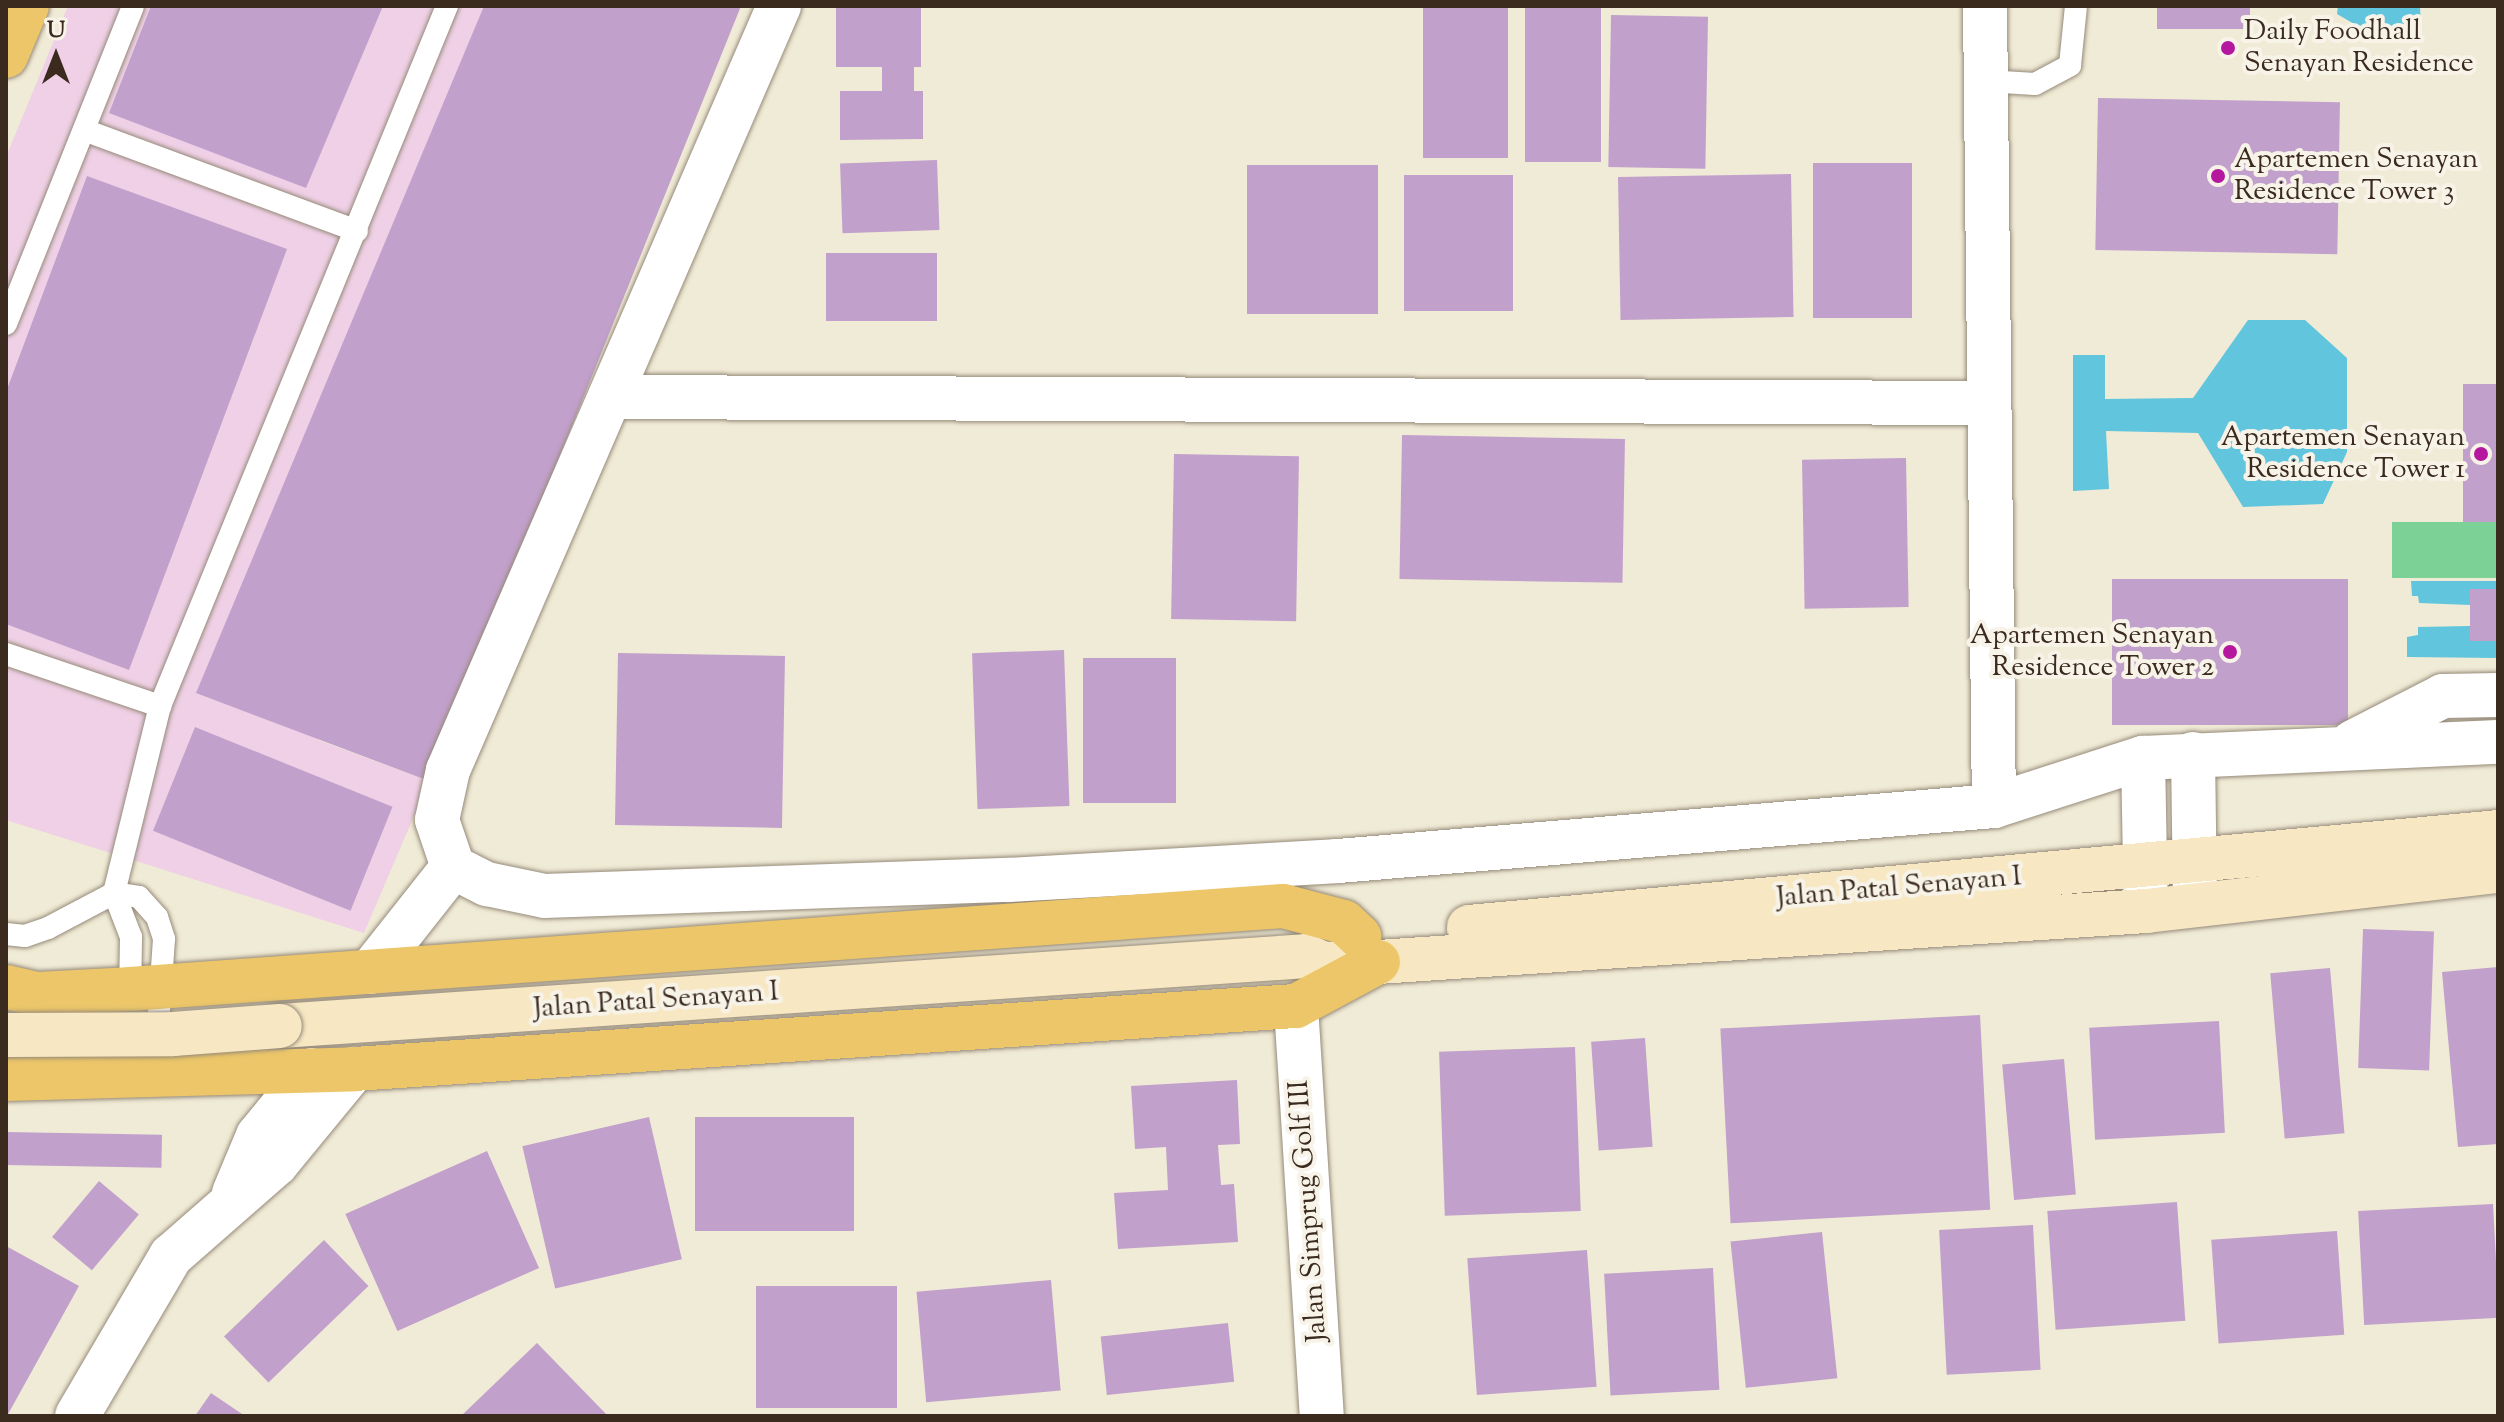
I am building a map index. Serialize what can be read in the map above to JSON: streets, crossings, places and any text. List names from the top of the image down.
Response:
{
  "streets": {
    "main road": ["Jalan Patal Senayan I"],
    "street": ["Jalan Simprug Golf III"]
  },
  "places": [
    "Daily Foodhall Senayan Residence",
    "Apartemen Senayan Residence Tower 3",
    "Apartemen Senayan Residence Tower 1",
    "Apartemen Senayan Residence Tower 2"
  ],
  "north": "top"
}
